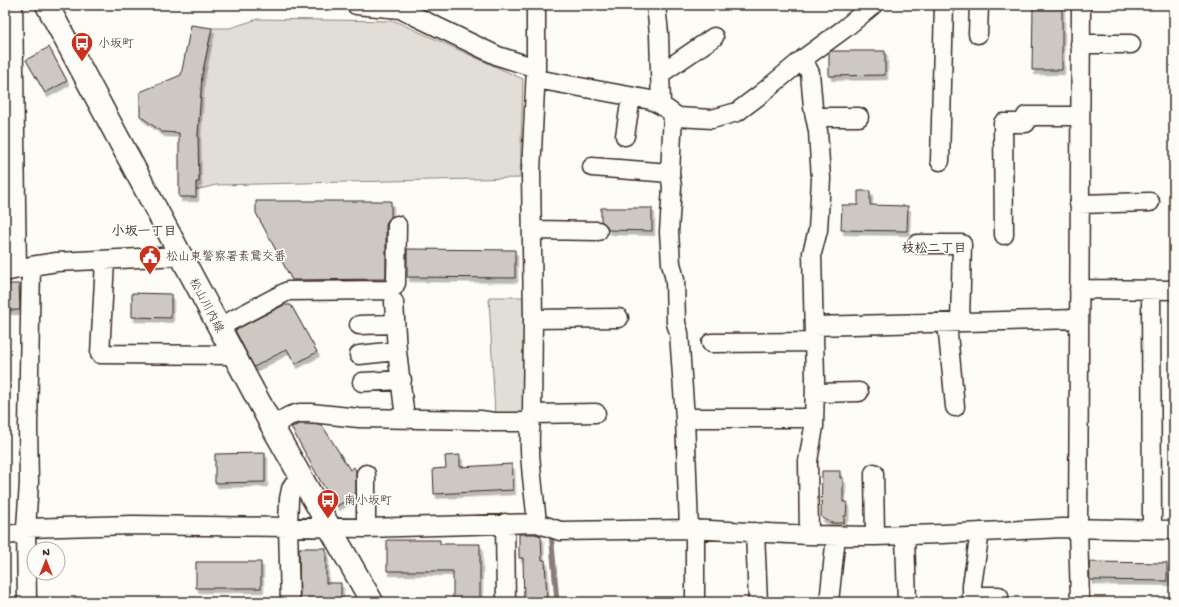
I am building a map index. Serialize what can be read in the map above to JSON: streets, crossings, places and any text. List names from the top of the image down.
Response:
{
  "streets": {
    "main road": ["松山川内線"]
  },
  "districts": ["小坂一丁目", "枝松二丁目"],
  "places": {
    "bus stop": ["小坂町", "南小坂町"],
    "public building": ["松山東警察署素鵞交番"]
  },
  "north": "top"
}
